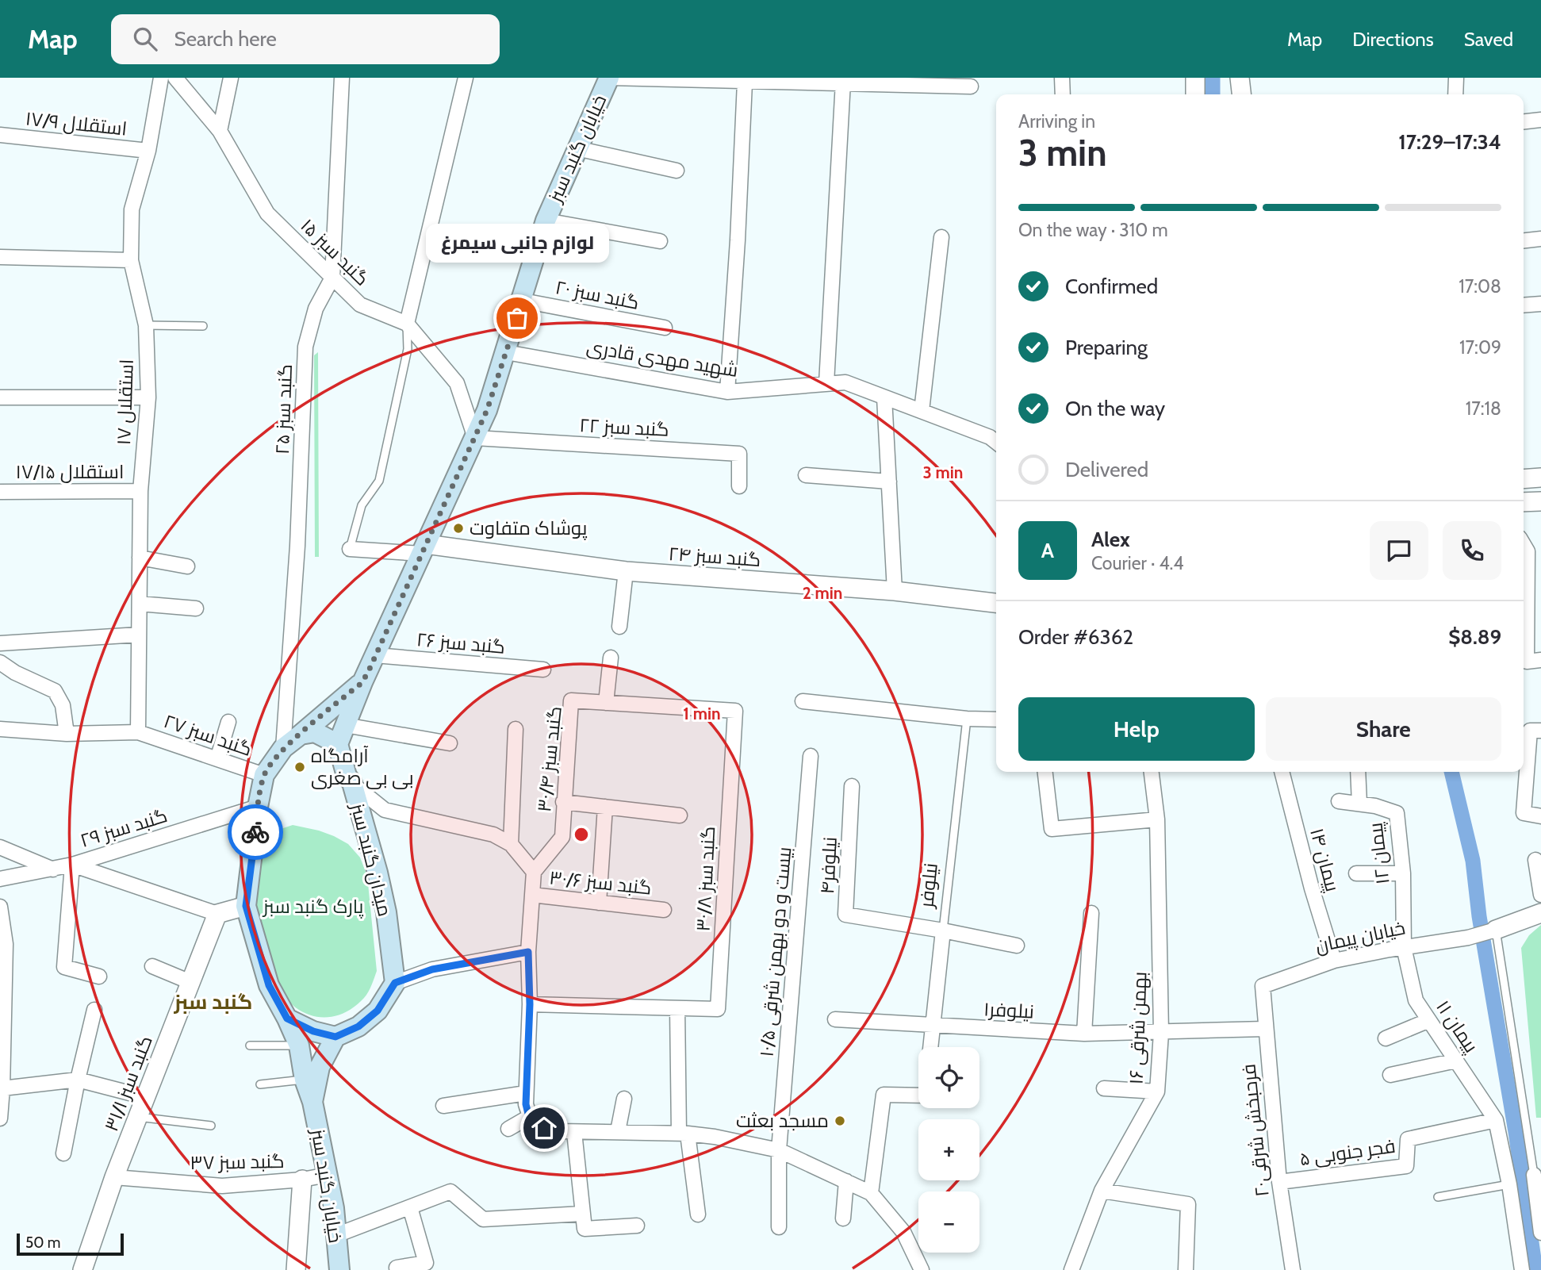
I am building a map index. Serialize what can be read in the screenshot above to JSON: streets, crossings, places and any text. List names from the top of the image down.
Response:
{
  "streets": {
    "main road": ["خیابان گنبد سبز", "میدان گنبد سبز"],
    "street": [
      "استقلال ۱۷/۹",
      "گنبد سبز ۱۵",
      "گنبد سبز ۲۰",
      "شهید مهدی قادری",
      "استقلال ۱۷",
      "گنبد سبز ۲۵",
      "گنبد سبز ۲۲",
      "استقلال ۱۷/۱۵",
      "گنبد سبز ۲۴",
      "گنبد سبز ۲۶",
      "گنبد سبز ۲۷",
      "گنبد سبز ۳۰/۴",
      "گنبد سبز ۲۹",
      "پیمان ۱۲",
      "پیمان ۱۴",
      "نیلوفر۴",
      "گنبد سبز ۳۰/۸",
      "گنبد سبز ۳۰/۶",
      "نیلوفر",
      "خیابان پیمان",
      "بیست و دو بهمن شرقی ۱۰/۵",
      "نیلوفر۱",
      "پیمان ۱۱",
      "بهمن شرقی ۱۶",
      "گنبد سبز ۳۱/۱",
      "فرحبخش شرقی۲۰",
      "فجر جنوبی ۵",
      "گنبد سبز ۳۷"
    ]
  },
  "crossings": [
    ["استقلال ۱۷/۹", "استقلال ۱۷"],
    ["خیابان گنبد سبز", "گنبد سبز ۱۵"],
    ["خیابان گنبد سبز", "گنبد سبز ۲۰"],
    ["خیابان گنبد سبز", "شهید مهدی قادری"],
    ["خیابان گنبد سبز", "گنبد سبز ۲۲"],
    ["خیابان گنبد سبز", "گنبد سبز ۲۴"],
    ["خیابان گنبد سبز", "گنبد سبز ۲۶"],
    ["خیابان گنبد سبز", "میدان گنبد سبز"],
    ["خیابان گنبد سبز", "گنبد سبز ۳۷"],
    ["گنبد سبز ۱۵", "گنبد سبز ۲۵"],
    ["گنبد سبز ۱۵", "گنبد سبز ۲۲"],
    ["استقلال ۱۷", "استقلال ۱۷/۱۵"],
    ["استقلال ۱۷", "گنبد سبز ۲۷"],
    ["گنبد سبز ۳۰/۴", "گنبد سبز ۳۰/۸"],
    ["پیمان ۱۲", "خیابان پیمان"],
    ["پیمان ۱۲", "پیمان ۱۱"],
    ["پیمان ۱۴", "خیابان پیمان"],
    ["نیلوفر۴", "نیلوفر"],
    ["نیلوفر", "نیلوفر۱"],
    ["خیابان پیمان", "پیمان ۱۱"],
    ["خیابان پیمان", "فرحبخش شرقی۲۰"],
    ["نیلوفر۱", "بهمن شرقی ۱۶"],
    ["نیلوفر۱", "فرحبخش شرقی۲۰"],
    ["پیمان ۱۱", "فجر جنوبی ۵"],
    ["گنبد سبز ۳۱/۱", "گنبد سبز ۳۷"],
    ["فرحبخش شرقی۲۰", "فجر جنوبی ۵"]
  ],
  "districts": ["گنبد سبز"],
  "parks": ["پارک گنبد سبز"],
  "places": [
    "لوازم جانبی سیمرغ",
    "پوشاک متفاوت",
    "آرامگاه بی بی صغری",
    "مسجد بعثت"
  ],
  "scale_bar": "50 m",
  "page": {
    "header": "Map",
    "search": "Search here",
    "nav": ["Map", "Directions", "Saved"],
    "heading": ["3 min", "Arriving in", "17:29–17:34"],
    "panel": [
      "Alex",
      "Courier · 4.4",
      "Order #6362",
      "$8.89"
    ],
    "bar": "On the way · 310 m",
    "bubble": "لوازم جانبی سیمرغ",
    "list": [
      ["Confirmed", "17:08"],
      ["Preparing", "17:09"],
      ["On the way", "17:18"],
      "Delivered"
    ],
    "round": "A",
    "buttons": ["Help", "Share"],
    "map_buttons": ["+", "−"],
    "scale": "50 m"
  },
  "rings": ["3 min", "2 min", "1 min"]
}
